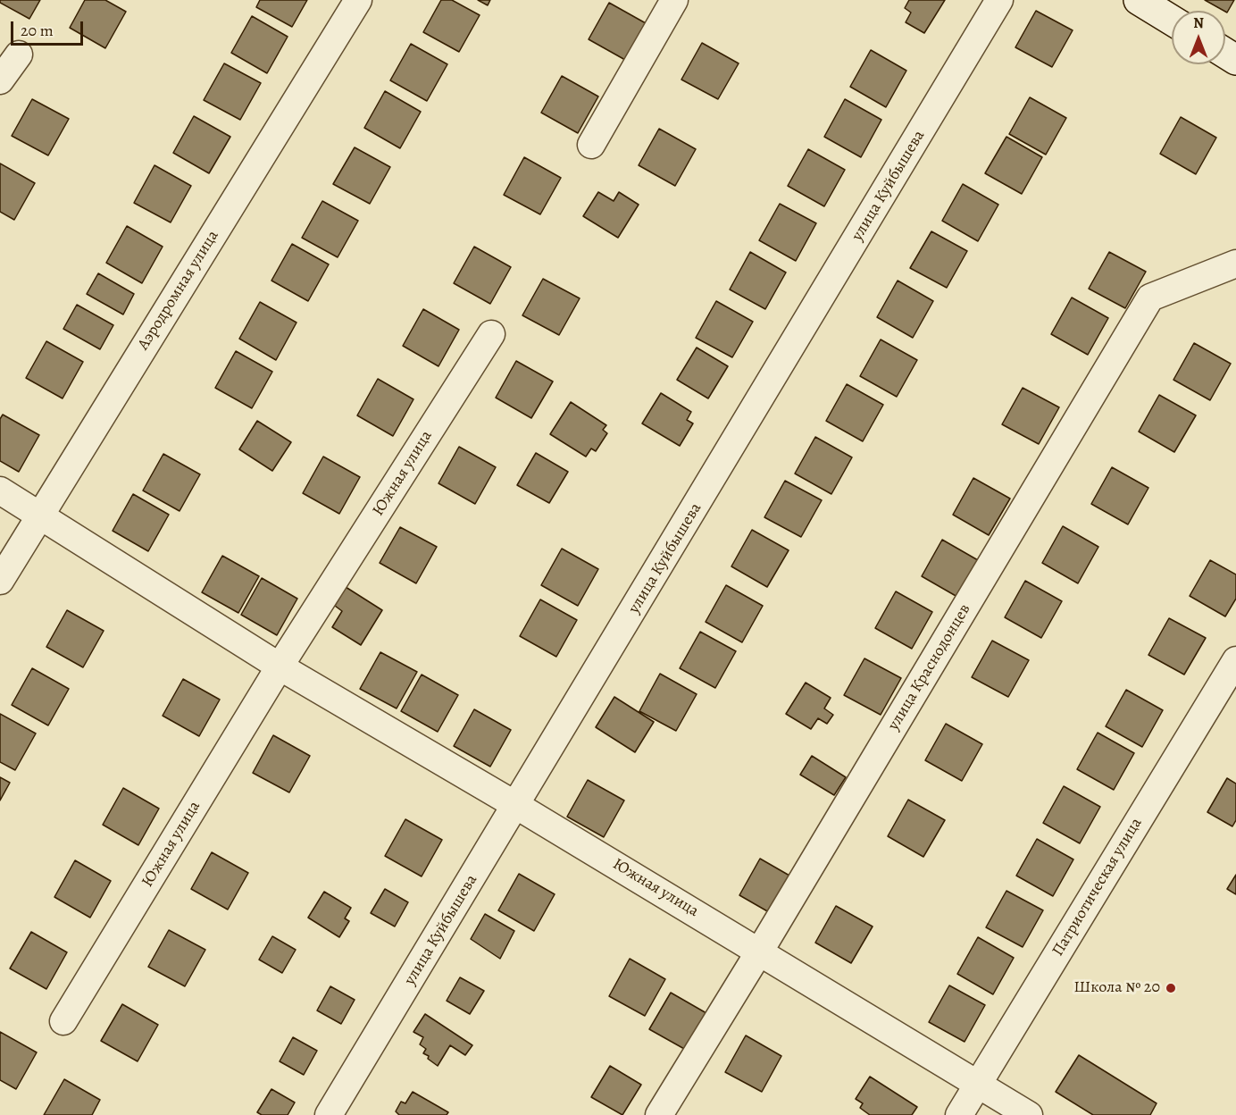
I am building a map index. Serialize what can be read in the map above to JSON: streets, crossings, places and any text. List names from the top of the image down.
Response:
{
  "streets": {
    "street": [
      "улица Куйбышева",
      "Аэродромная улица",
      "Южная улица",
      "улица Краснодонцев",
      "Патриотическая улица"
    ]
  },
  "crossings": [
    ["улица Куйбышева", "Южная улица"],
    ["Аэродромная улица", "Южная улица"],
    ["Южная улица", "улица Краснодонцев"],
    ["Южная улица", "Патриотическая улица"]
  ],
  "places": ["Школа № 20"],
  "scale_bar": "20 m",
  "north": "top"
}
